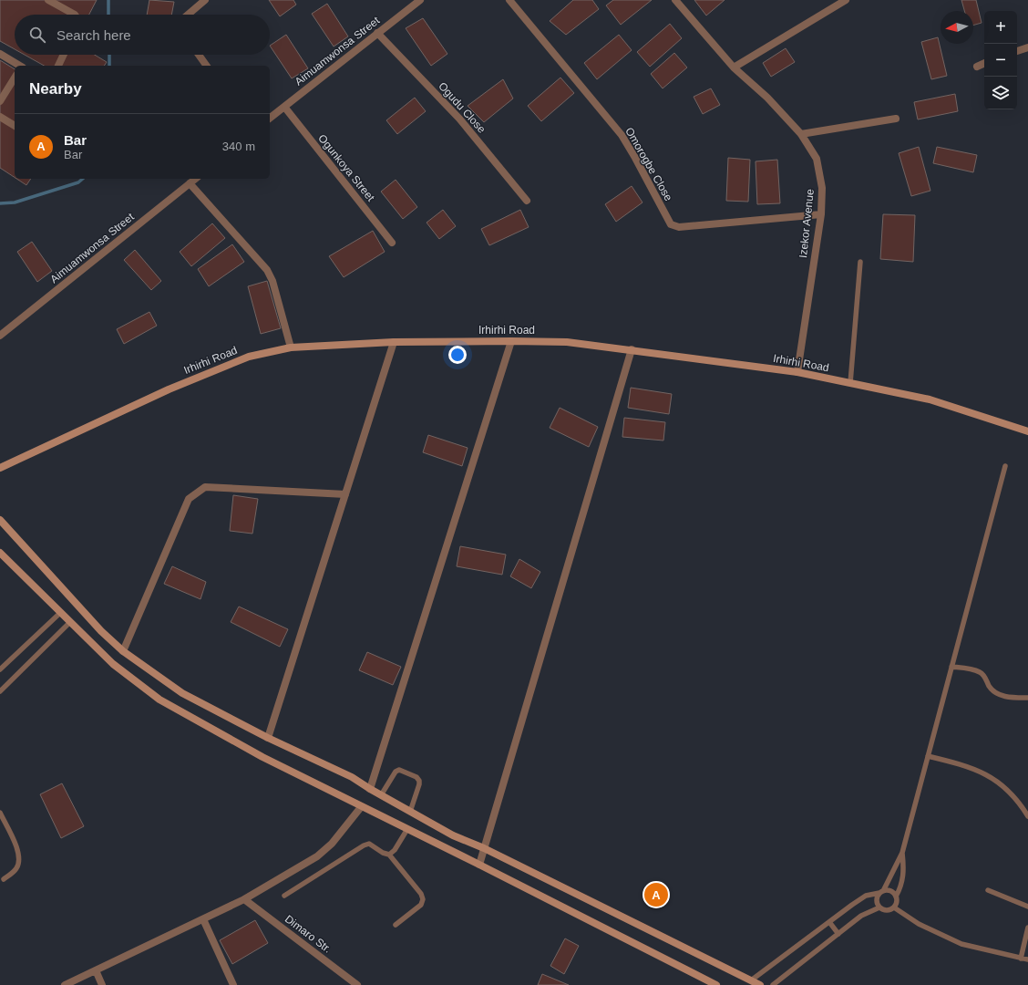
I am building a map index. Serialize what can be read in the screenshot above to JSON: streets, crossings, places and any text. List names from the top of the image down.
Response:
{
  "streets": {
    "main road": ["Irhirhi Road"],
    "street": [
      "Aimuamwonsa Street",
      "Ogudu Close",
      "Omorogbe Close",
      "Ogunkoya Street",
      "Izekor Avenue",
      "Dimaro Str."
    ]
  },
  "crossings": [
    ["Aimuamwonsa Street", "Ogudu Close"],
    ["Aimuamwonsa Street", "Ogunkoya Street"],
    ["Omorogbe Close", "Izekor Avenue"],
    ["Izekor Avenue", "Irhirhi Road"]
  ],
  "north": "left",
  "page": {
    "map_buttons": ["+", "−"],
    "search": "Search here",
    "heading": "Nearby",
    "list": [
      {
        "mark": "A",
        "name": "Bar",
        "note": "Bar",
        "value": "340 m"
      }
    ],
    "pins": "A"
  }
}
